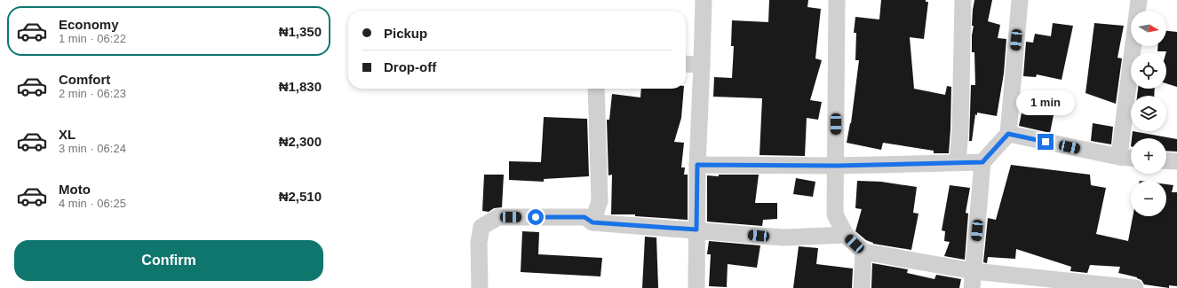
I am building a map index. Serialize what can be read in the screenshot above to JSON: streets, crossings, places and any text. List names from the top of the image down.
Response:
{
  "north": "right",
  "page": {
    "list": [
      {
        "name": "Economy",
        "note": "1 min · 06:22",
        "value": "₦1,350"
      },
      {
        "name": "Comfort",
        "note": "2 min · 06:23",
        "value": "₦1,830"
      },
      {
        "name": "XL",
        "note": "3 min · 06:24",
        "value": "₦2,300"
      },
      {
        "name": "Moto",
        "note": "4 min · 06:25",
        "value": "₦2,510"
      }
    ],
    "map_buttons": ["+", "−"],
    "banner": ["Pickup", "Drop-off"],
    "bubble": "1 min",
    "buttons": "Confirm"
  }
}
